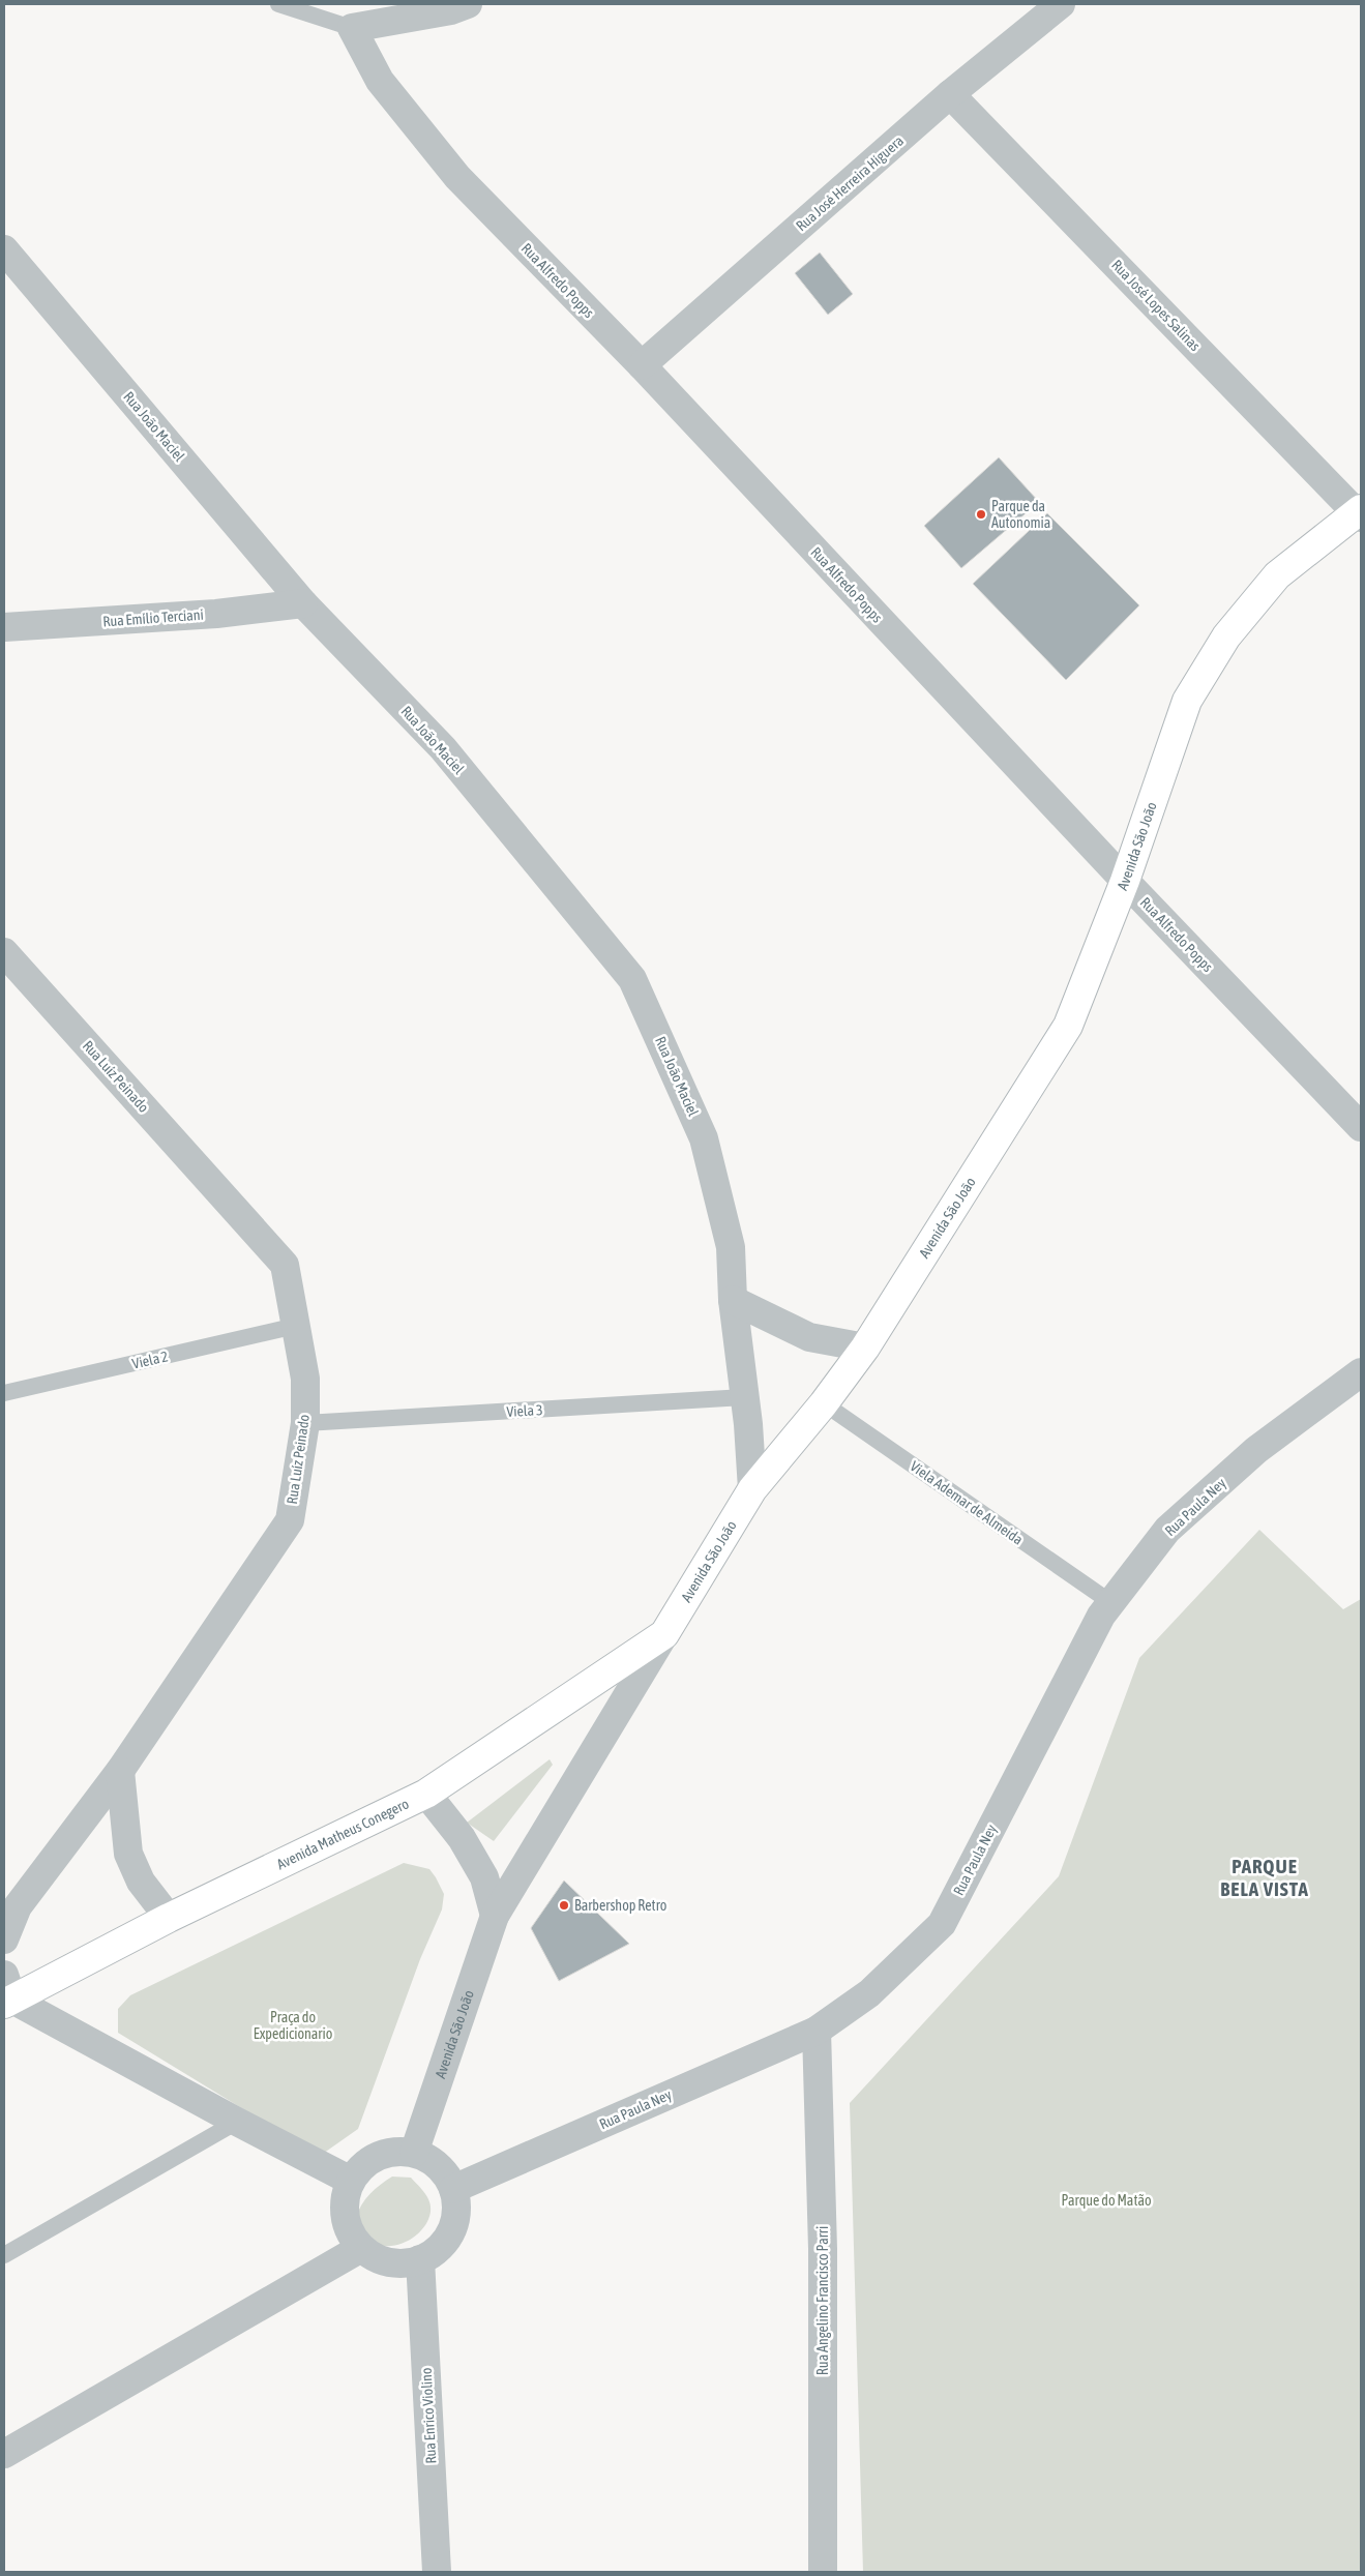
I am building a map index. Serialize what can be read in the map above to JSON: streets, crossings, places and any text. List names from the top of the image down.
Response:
{
  "streets": {
    "main road": ["Avenida São João", "Avenida Matheus Conegero"],
    "street": [
      "Rua José Herreira Higuera",
      "Rua Alfredo Popps",
      "Rua José Lopes Salinas",
      "Rua João Maciel",
      "Rua Emílio Terciani",
      "Rua Luíz Peinado",
      "Rua Paula Ney",
      "Rua Angelino Francisco Parri",
      "Rua Enrico Violino"
    ],
    "lane": ["Viela 2", "Viela 3", "Viela Ademar de Almeida"]
  },
  "crossings": [
    ["Rua José Herreira Higuera", "Rua Alfredo Popps"],
    ["Rua José Herreira Higuera", "Rua José Lopes Salinas"],
    ["Rua Alfredo Popps", "Avenida São João"],
    ["Rua José Lopes Salinas", "Avenida São João"],
    ["Rua João Maciel", "Rua Emílio Terciani"],
    ["Rua João Maciel", "Avenida São João"],
    ["Rua João Maciel", "Viela 3"],
    ["Avenida São João", "Viela Ademar de Almeida"],
    ["Avenida São João", "Rua Paula Ney"],
    ["Avenida São João", "Avenida Matheus Conegero"],
    ["Avenida São João", "Rua Enrico Violino"],
    ["Rua Luíz Peinado", "Viela 2"],
    ["Rua Luíz Peinado", "Viela 3"],
    ["Viela Ademar de Almeida", "Rua Paula Ney"],
    ["Rua Paula Ney", "Rua Angelino Francisco Parri"],
    ["Rua Paula Ney", "Rua Enrico Violino"]
  ],
  "districts": ["PARQUE BELA VISTA"],
  "parks": ["Praça do Expedicionario", "Parque do Matão"],
  "places": ["Parque da Autonomia", "Barbershop Retro"]
}
